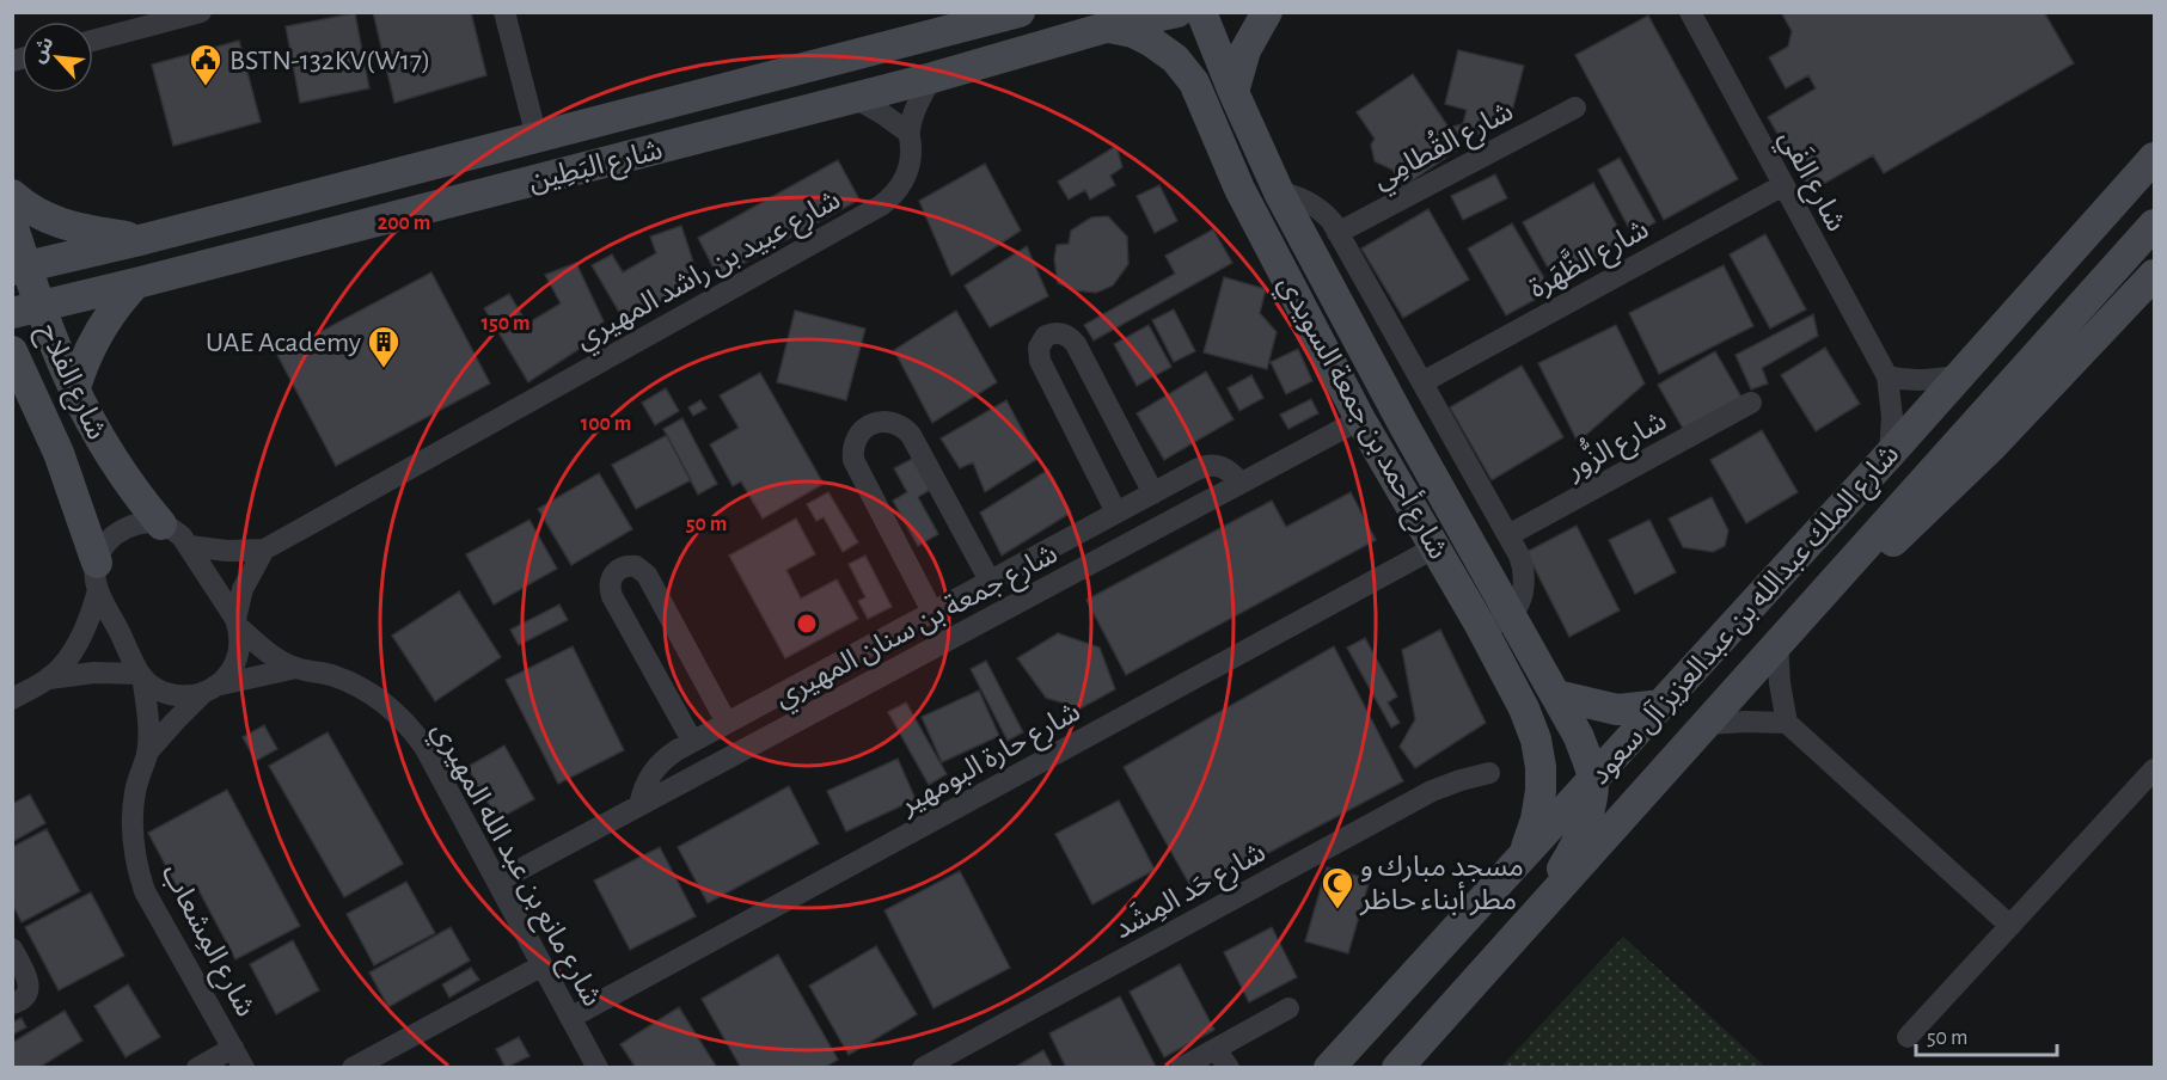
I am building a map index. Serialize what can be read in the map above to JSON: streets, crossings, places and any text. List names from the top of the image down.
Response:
{
  "streets": {
    "main road": [
      "شارع البَطِين",
      "شارع الفلاح",
      "شارع أحمد بن جمعة السويدي",
      "شارع الملك عبدالله بن عبدالعزيز آل سعود"
    ],
    "street": [
      "شارع القُطامِي",
      "شارع الفَي",
      "شارع الظَّهَرة",
      "شارع عبيد بن راشد المهيري",
      "شارع الزُّور",
      "شارع جمعة بن سنان المهيري",
      "شارع حارة البومهير",
      "شارع مانع بن عبد الله المهيري",
      "شارع حَد المِشَد",
      "شارع المِشعاب"
    ]
  },
  "crossings": [
    ["شارع البَطِين", "شارع عبيد بن راشد المهيري"],
    ["شارع البَطِين", "شارع الفلاح"],
    ["شارع البَطِين", "شارع أحمد بن جمعة السويدي"],
    ["شارع الفَي", "شارع الظَّهَرة"],
    ["شارع الفَي", "شارع الملك عبدالله بن عبدالعزيز آل سعود"],
    ["شارع عبيد بن راشد المهيري", "شارع الفلاح"],
    ["شارع عبيد بن راشد المهيري", "شارع مانع بن عبد الله المهيري"],
    ["شارع عبيد بن راشد المهيري", "شارع المِشعاب"],
    ["شارع الفلاح", "شارع مانع بن عبد الله المهيري"],
    ["شارع الفلاح", "شارع المِشعاب"],
    ["شارع أحمد بن جمعة السويدي", "شارع الملك عبدالله بن عبدالعزيز آل سعود"],
    ["شارع أحمد بن جمعة السويدي", "شارع جمعة بن سنان المهيري"],
    ["شارع أحمد بن جمعة السويدي", "شارع حارة البومهير"],
    ["شارع جمعة بن سنان المهيري", "شارع مانع بن عبد الله المهيري"],
    ["شارع حارة البومهير", "شارع مانع بن عبد الله المهيري"],
    ["شارع مانع بن عبد الله المهيري", "شارع المِشعاب"]
  ],
  "places": {
    "public building": ["BSTN-132KV(W17)"],
    "building": ["UAE Academy"],
    "mosque": ["مسجد مبارك و مطر أبناء حاظر"]
  },
  "scale_bar": "50 m",
  "north": "top left",
  "rings": [
    "200 m",
    "150 m",
    "100 m",
    "50 m"
  ]
}
